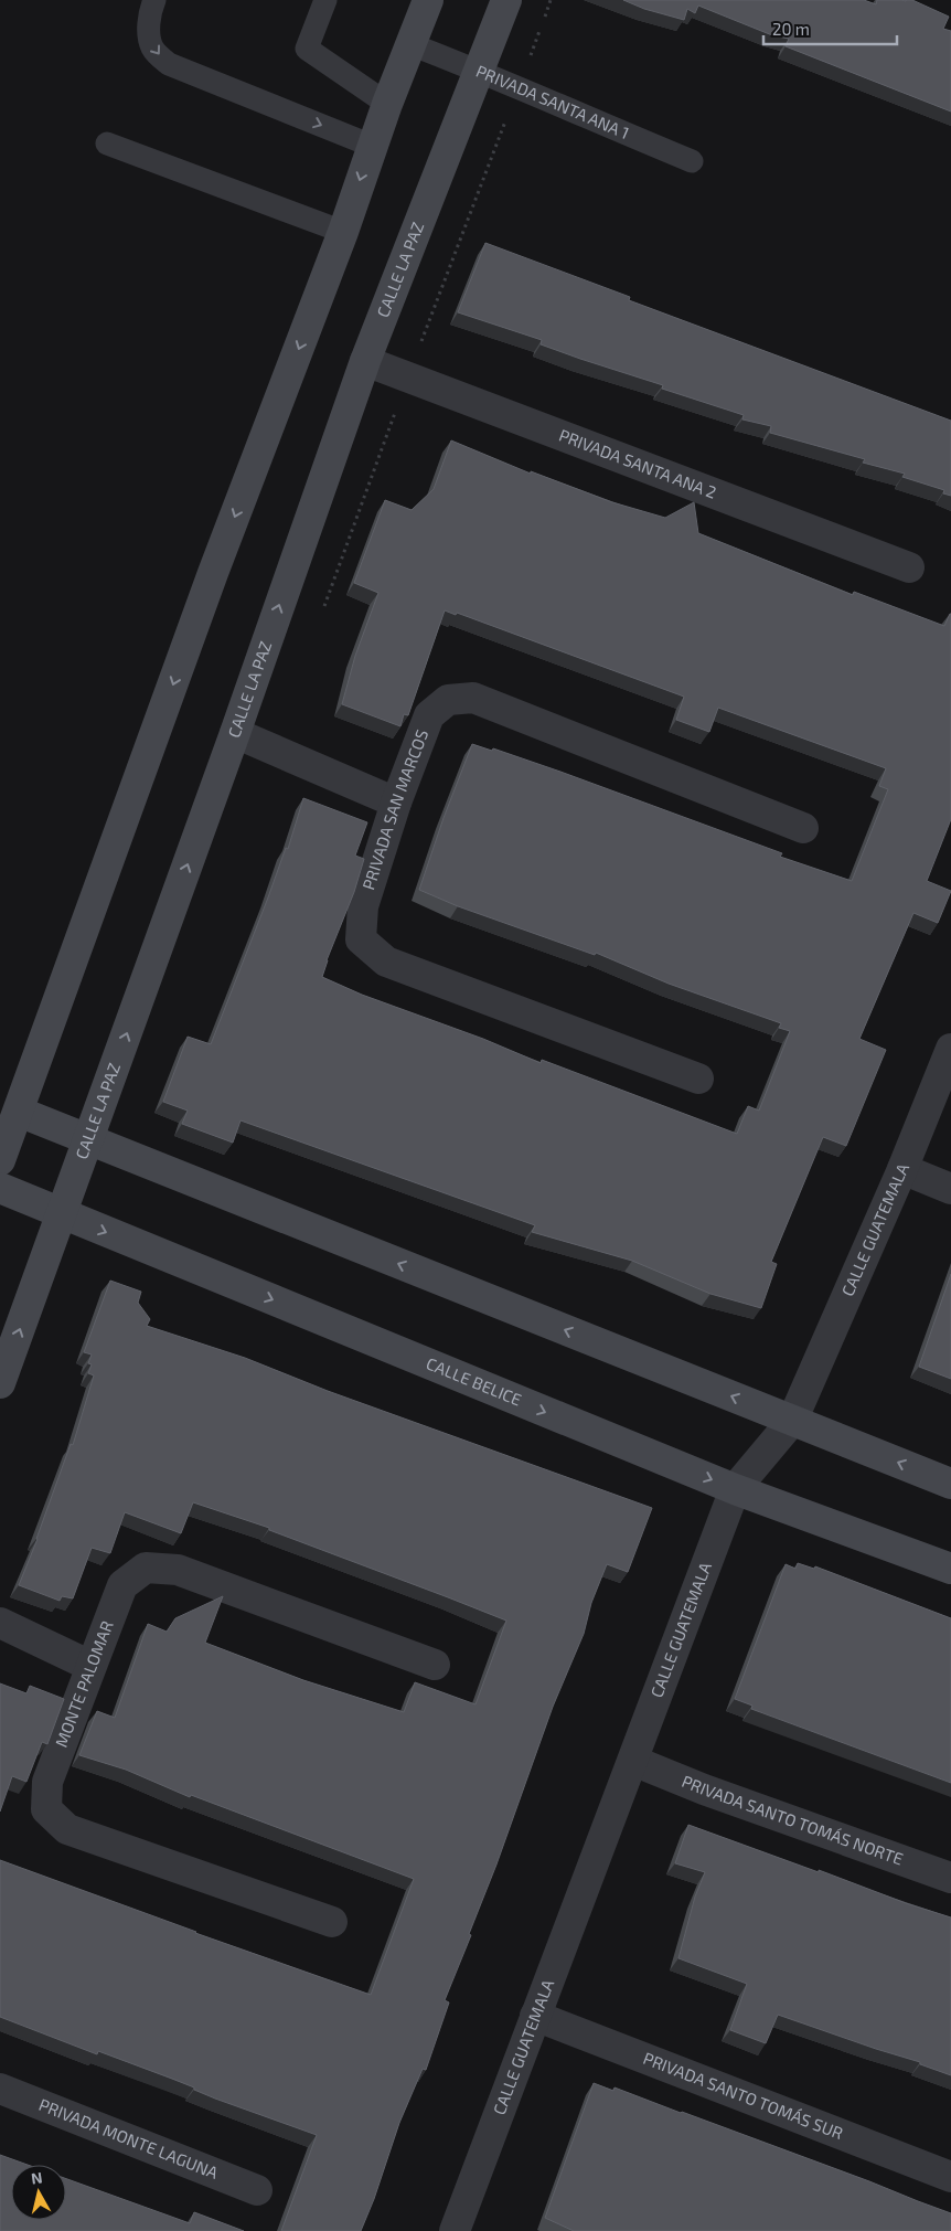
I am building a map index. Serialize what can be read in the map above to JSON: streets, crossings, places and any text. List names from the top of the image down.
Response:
{
  "streets": {
    "main road": ["CALLE LA PAZ", "CALLE BELICE"],
    "street": [
      "PRIVADA SANTA ANA 2",
      "PRIVADA SAN MARCOS",
      "CALLE GUATEMALA",
      "MONTE PALOMAR",
      "PRIVADA SANTO TOMÁS NORTE",
      "PRIVADA SANTO TOMÁS SUR",
      "PRIVADA MONTE LAGUNA"
    ],
    "lane": ["PRIVADA SANTA ANA 1"]
  },
  "crossings": [
    ["PRIVADA SANTA ANA 1", "CALLE LA PAZ"],
    ["CALLE LA PAZ", "PRIVADA SANTA ANA 2"],
    ["CALLE LA PAZ", "CALLE BELICE"],
    ["CALLE GUATEMALA", "CALLE BELICE"],
    ["CALLE GUATEMALA", "PRIVADA SANTO TOMÁS NORTE"],
    ["CALLE GUATEMALA", "PRIVADA SANTO TOMÁS SUR"]
  ],
  "scale_bar": "20 m",
  "north": "top"
}
